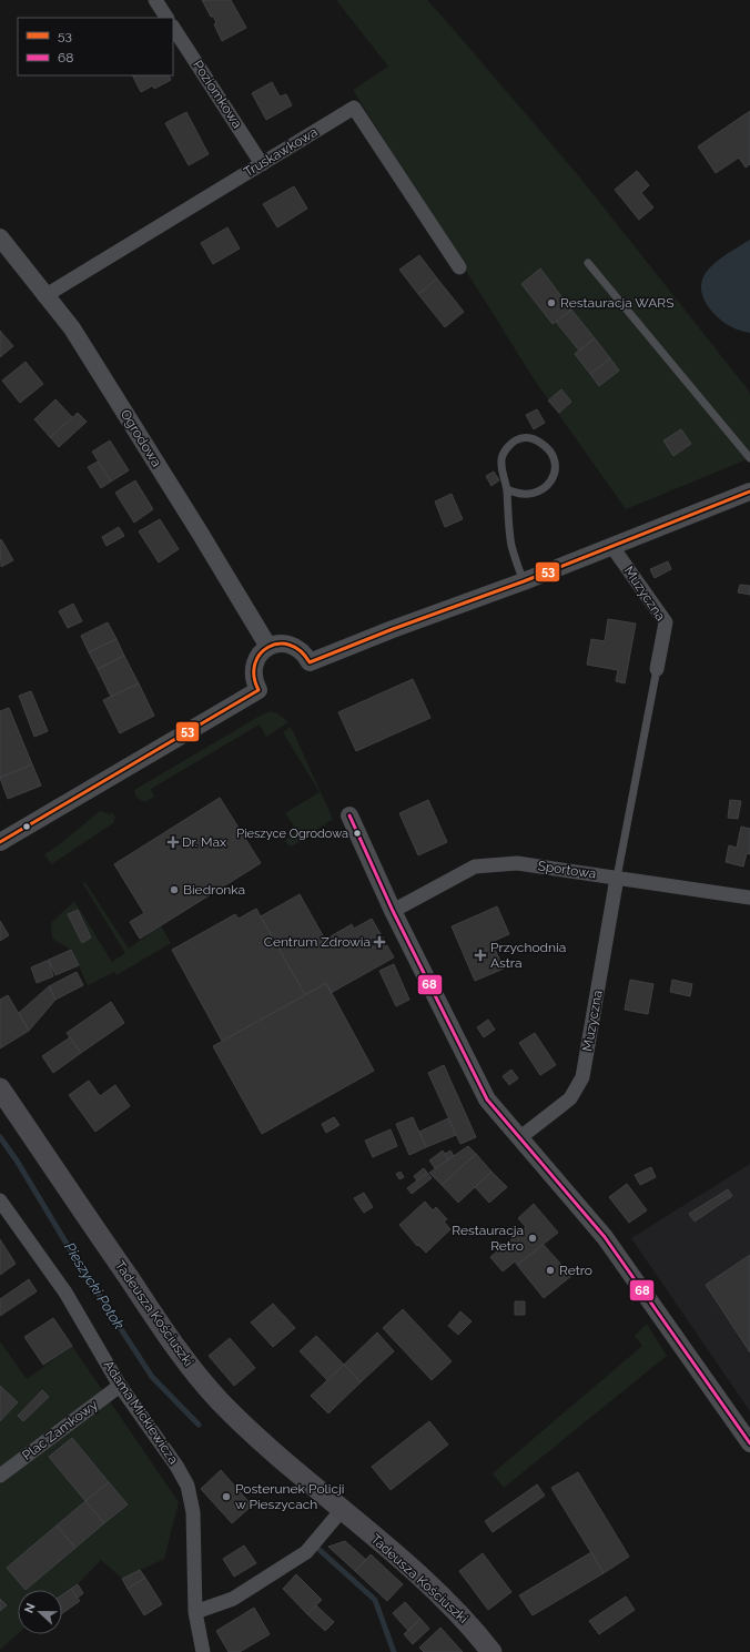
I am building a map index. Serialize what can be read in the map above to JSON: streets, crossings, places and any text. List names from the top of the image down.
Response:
{
  "streets": {
    "main road": ["Tadeusza Kościuszki"],
    "street": [
      "Poziomkowa",
      "Truskawkowa",
      "Ogrodowa",
      "Muzyczna",
      "Sportowa",
      "Adama Mickiewicza",
      "Plac Zamkowy"
    ]
  },
  "crossings": [
    ["Poziomkowa", "Truskawkowa"],
    ["Truskawkowa", "Ogrodowa"],
    ["Muzyczna", "Sportowa"],
    ["Adama Mickiewicza", "Plac Zamkowy"]
  ],
  "water": ["Pieszycki Potok"],
  "places": {
    "other": [
      "Restauracja WARS",
      "Pieszyce Ogrodowa",
      "Biedronka",
      "Restauracja Retro",
      "Retro",
      "Posterunek Policji w Pieszycach"
    ],
    "health": ["Dr. Max", "Centrum Zdrowia", "Przychodnia Astra"]
  },
  "lines": ["transit line 53", "transit line 68"],
  "legend": ["53", "68"],
  "north": "left"
}
